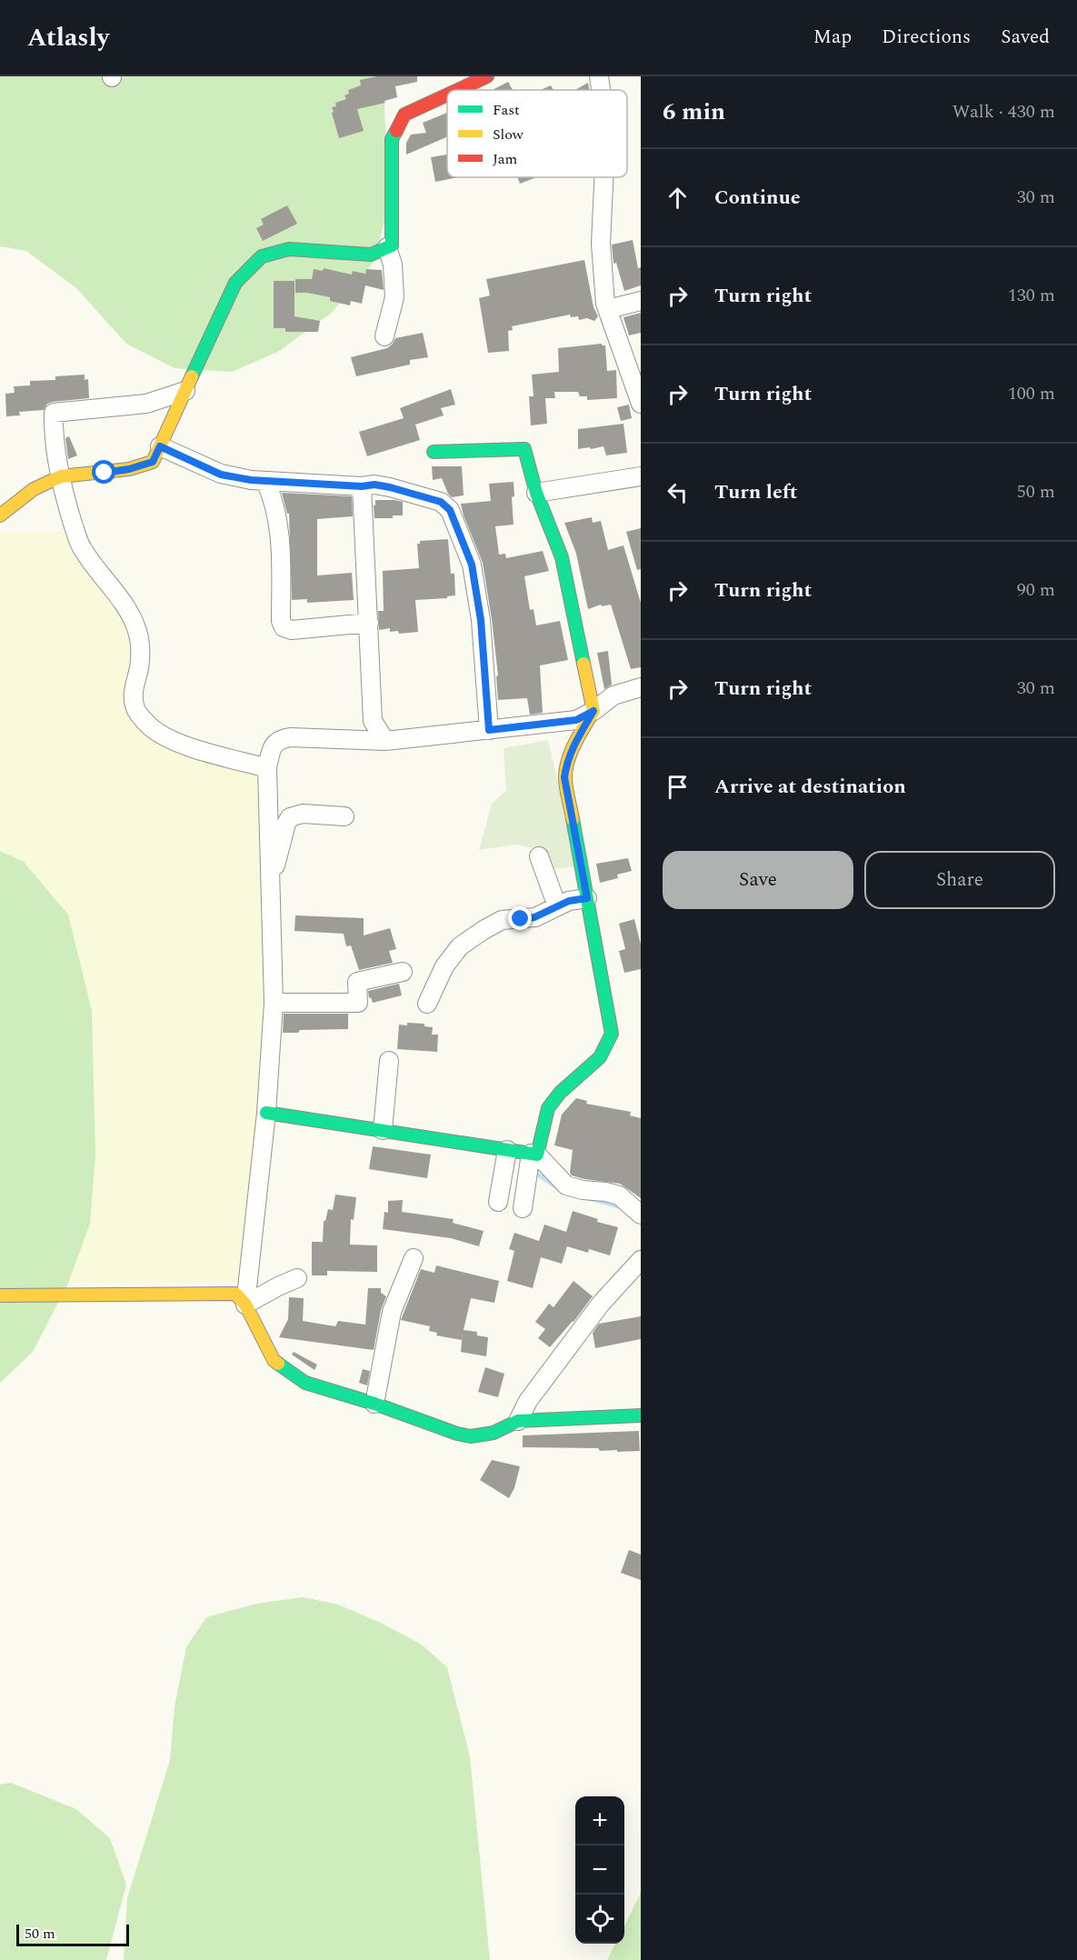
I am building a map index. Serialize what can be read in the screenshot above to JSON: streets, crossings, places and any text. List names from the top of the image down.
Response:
{
  "legend": ["Fast", "Slow", "Jam"],
  "scale_bar": "50 m",
  "page": {
    "header": "Atlasly",
    "nav": ["Map", "Directions", "Saved"],
    "heading": ["6 min", "Walk · 430 m"],
    "list": [
      ["Continue", "30 m"],
      ["Turn right", "130 m"],
      ["Turn right", "100 m"],
      ["Turn left", "50 m"],
      ["Turn right", "90 m"],
      ["Turn right", "30 m"],
      "Arrive at destination"
    ],
    "buttons": ["Save", "Share"],
    "map_buttons": ["+", "−"],
    "scale": "50 m"
  }
}
